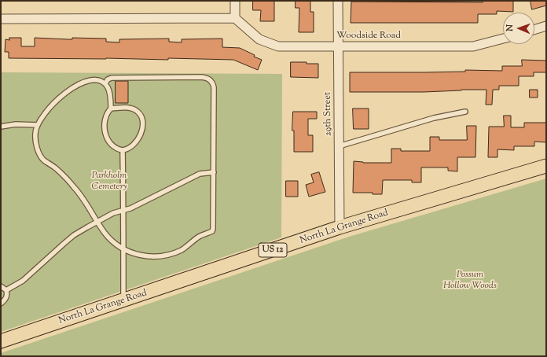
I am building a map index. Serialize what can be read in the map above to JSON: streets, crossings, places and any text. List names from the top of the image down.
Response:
{
  "streets": {
    "main road": ["North La Grange Road", "US 12"],
    "street": ["Woodside Road", "29th Street"]
  },
  "crossings": [
    ["Woodside Road", "29th Street"],
    ["29th Street", "North La Grange Road"]
  ],
  "parks": ["Parkholm Cemetery", "Possum Hollow Woods"],
  "north": "left"
}
